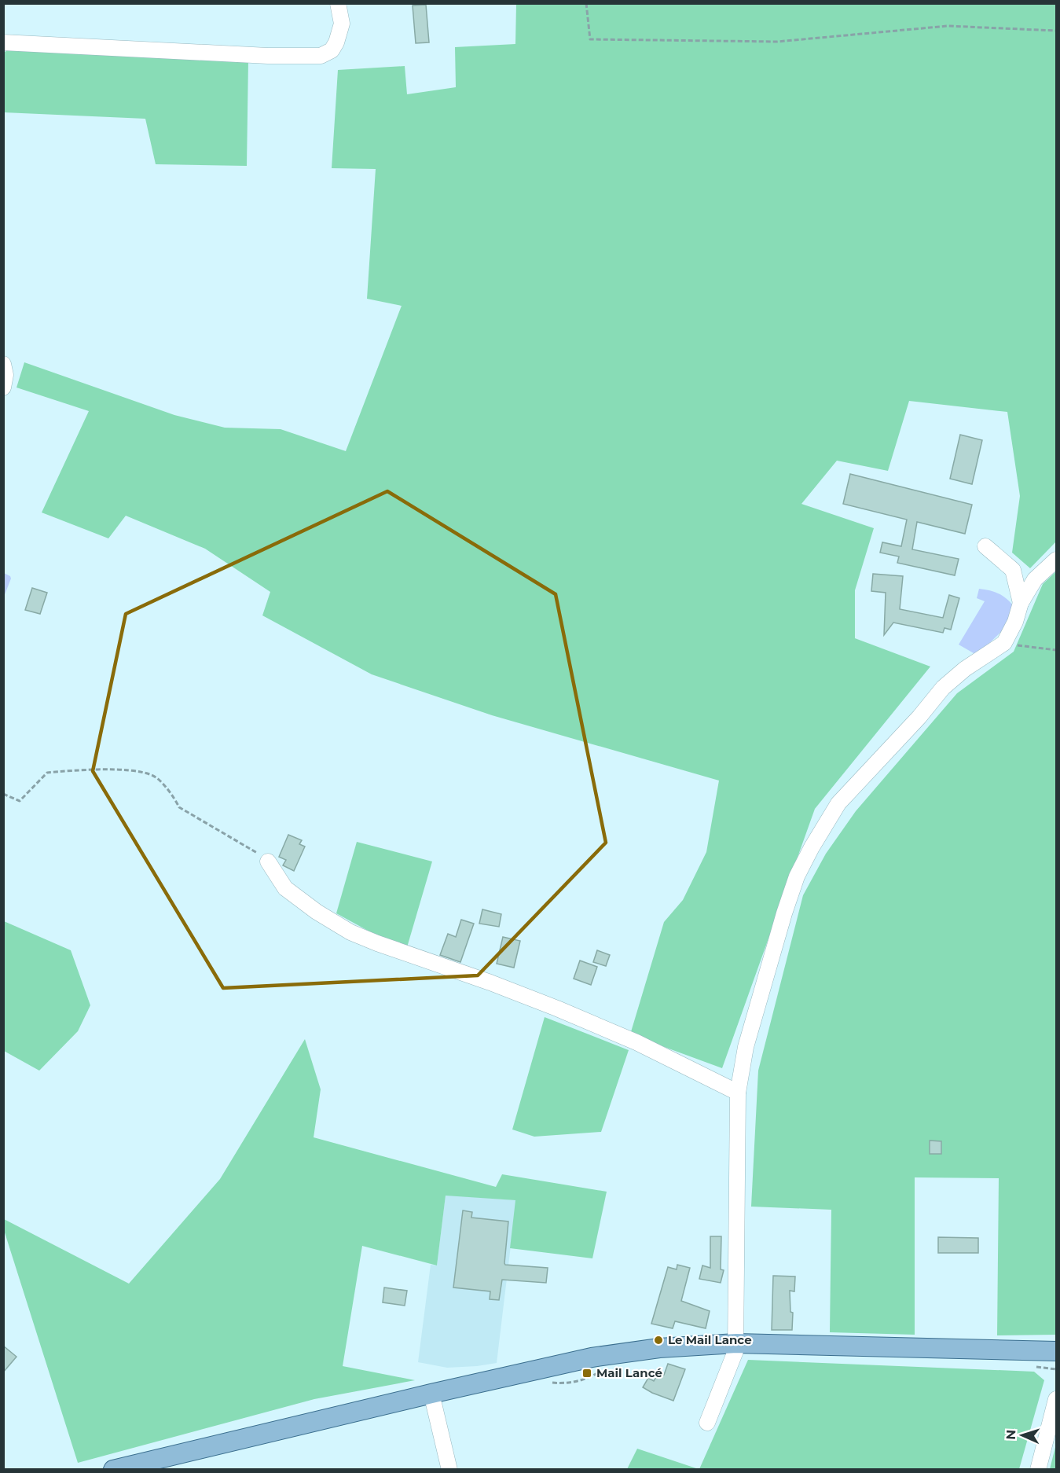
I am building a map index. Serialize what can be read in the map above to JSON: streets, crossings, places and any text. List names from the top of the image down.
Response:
{
  "places": {
    "other": ["Le Mail Lance"],
    "transit": ["Mail Lancé"]
  },
  "north": "left"
}
